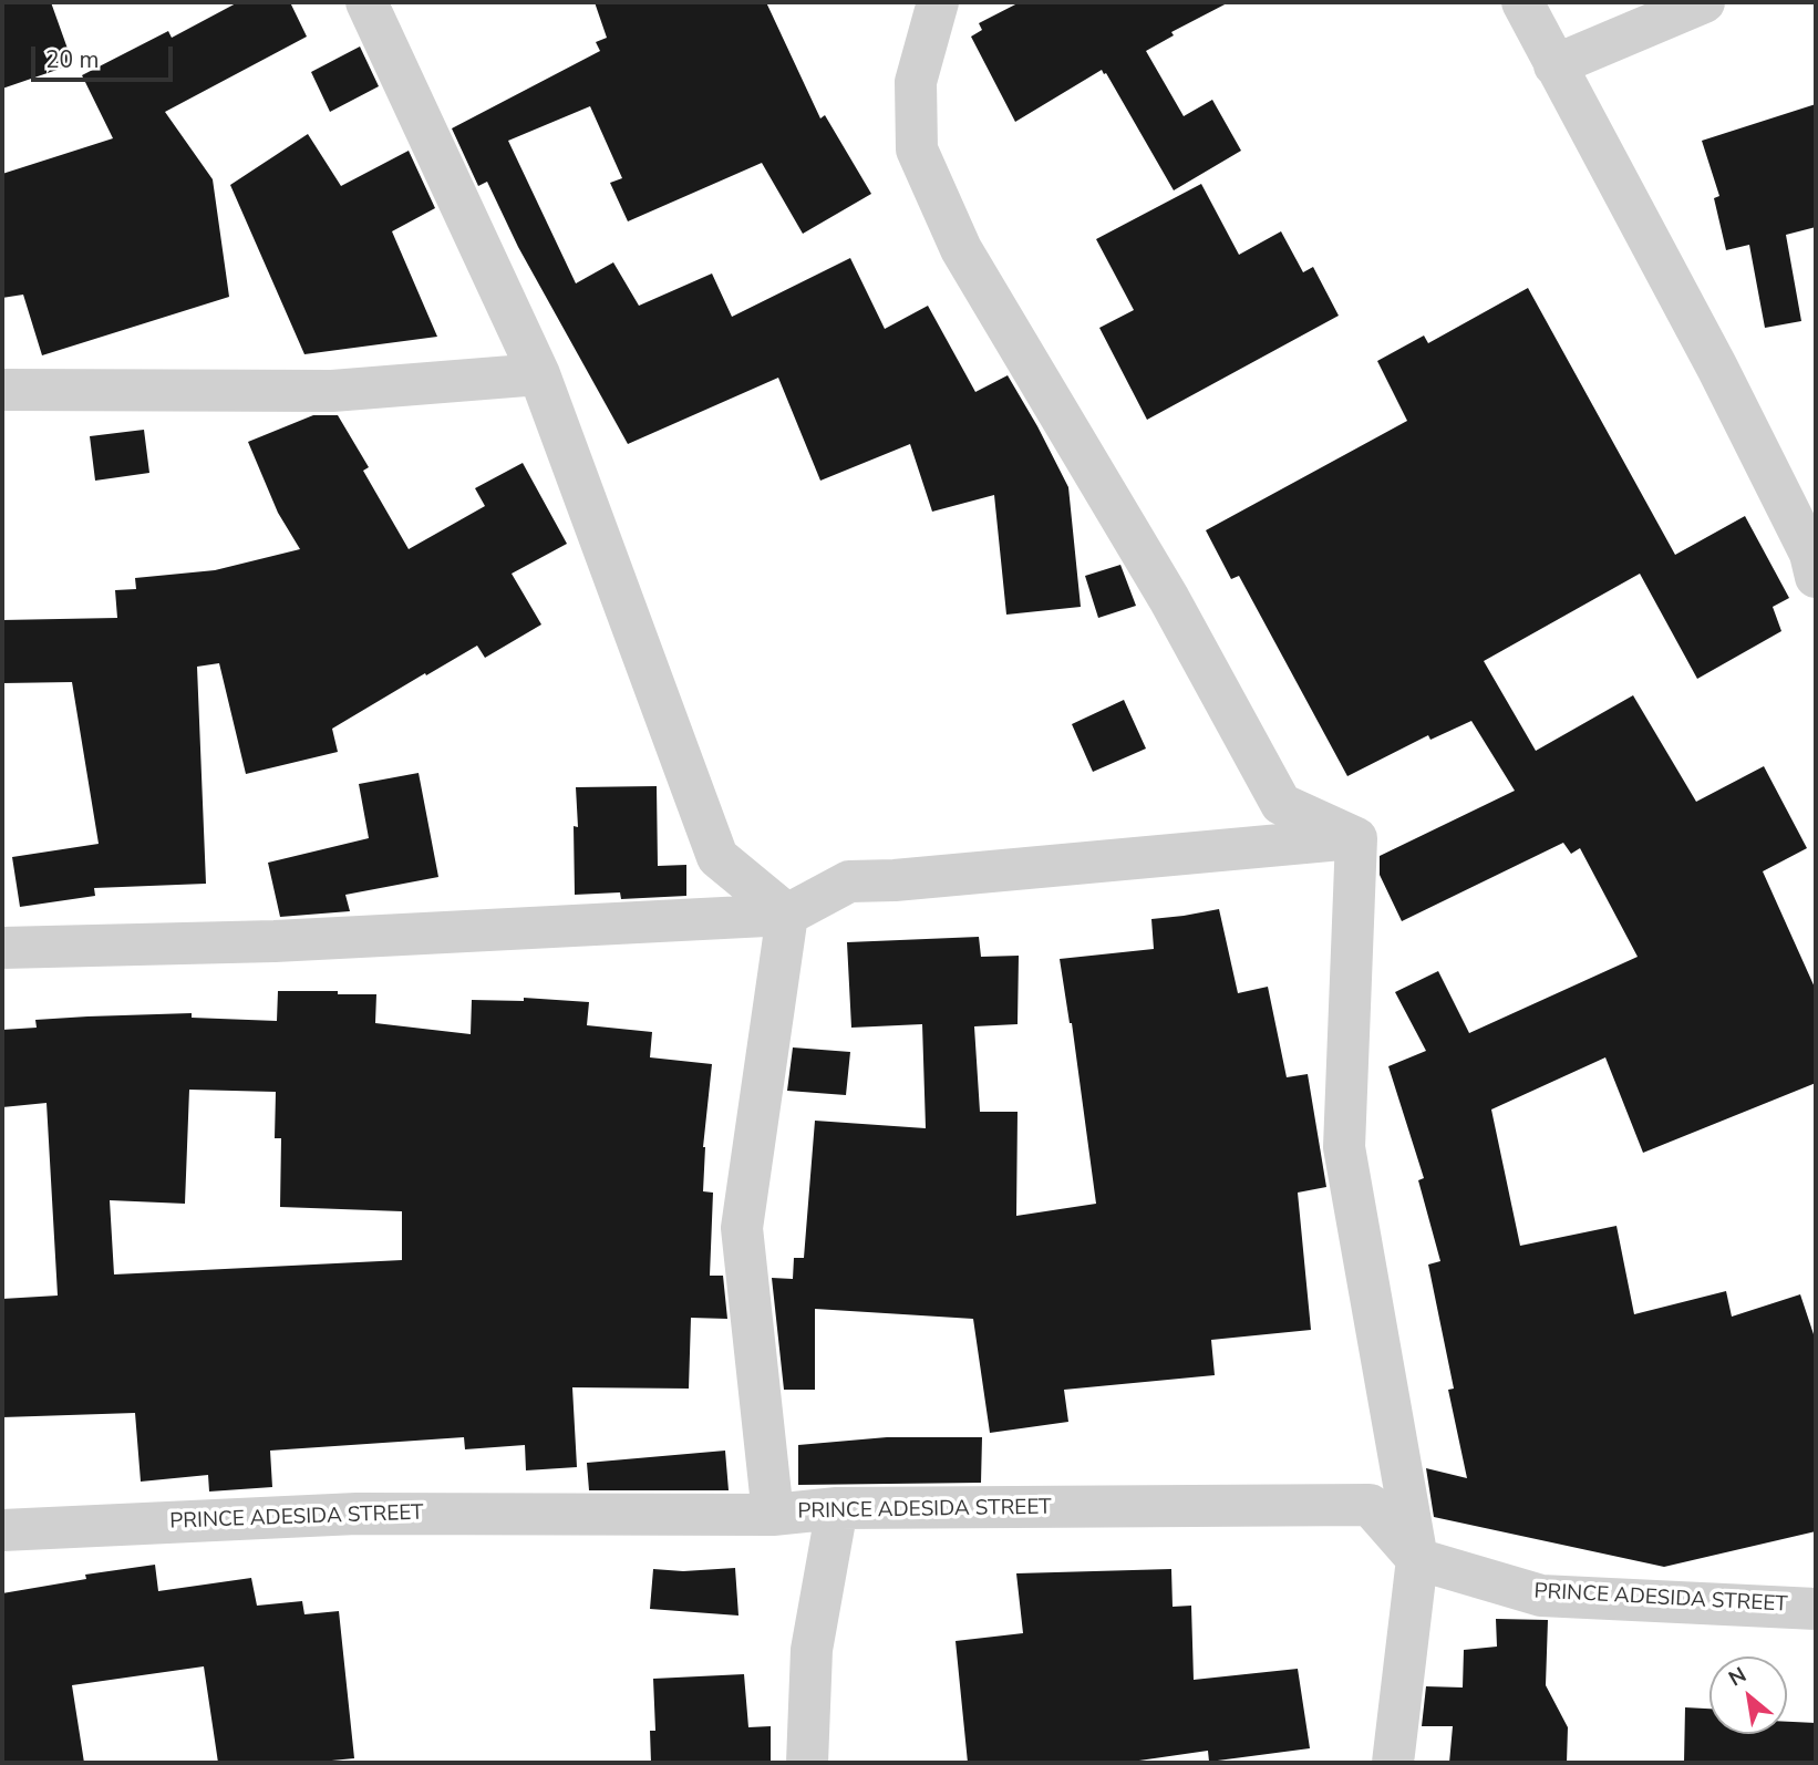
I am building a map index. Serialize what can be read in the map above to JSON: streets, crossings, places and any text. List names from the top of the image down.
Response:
{
  "streets": {
    "street": ["PRINCE ADESIDA STREET"]
  },
  "scale_bar": "20 m",
  "north": "top left"
}
